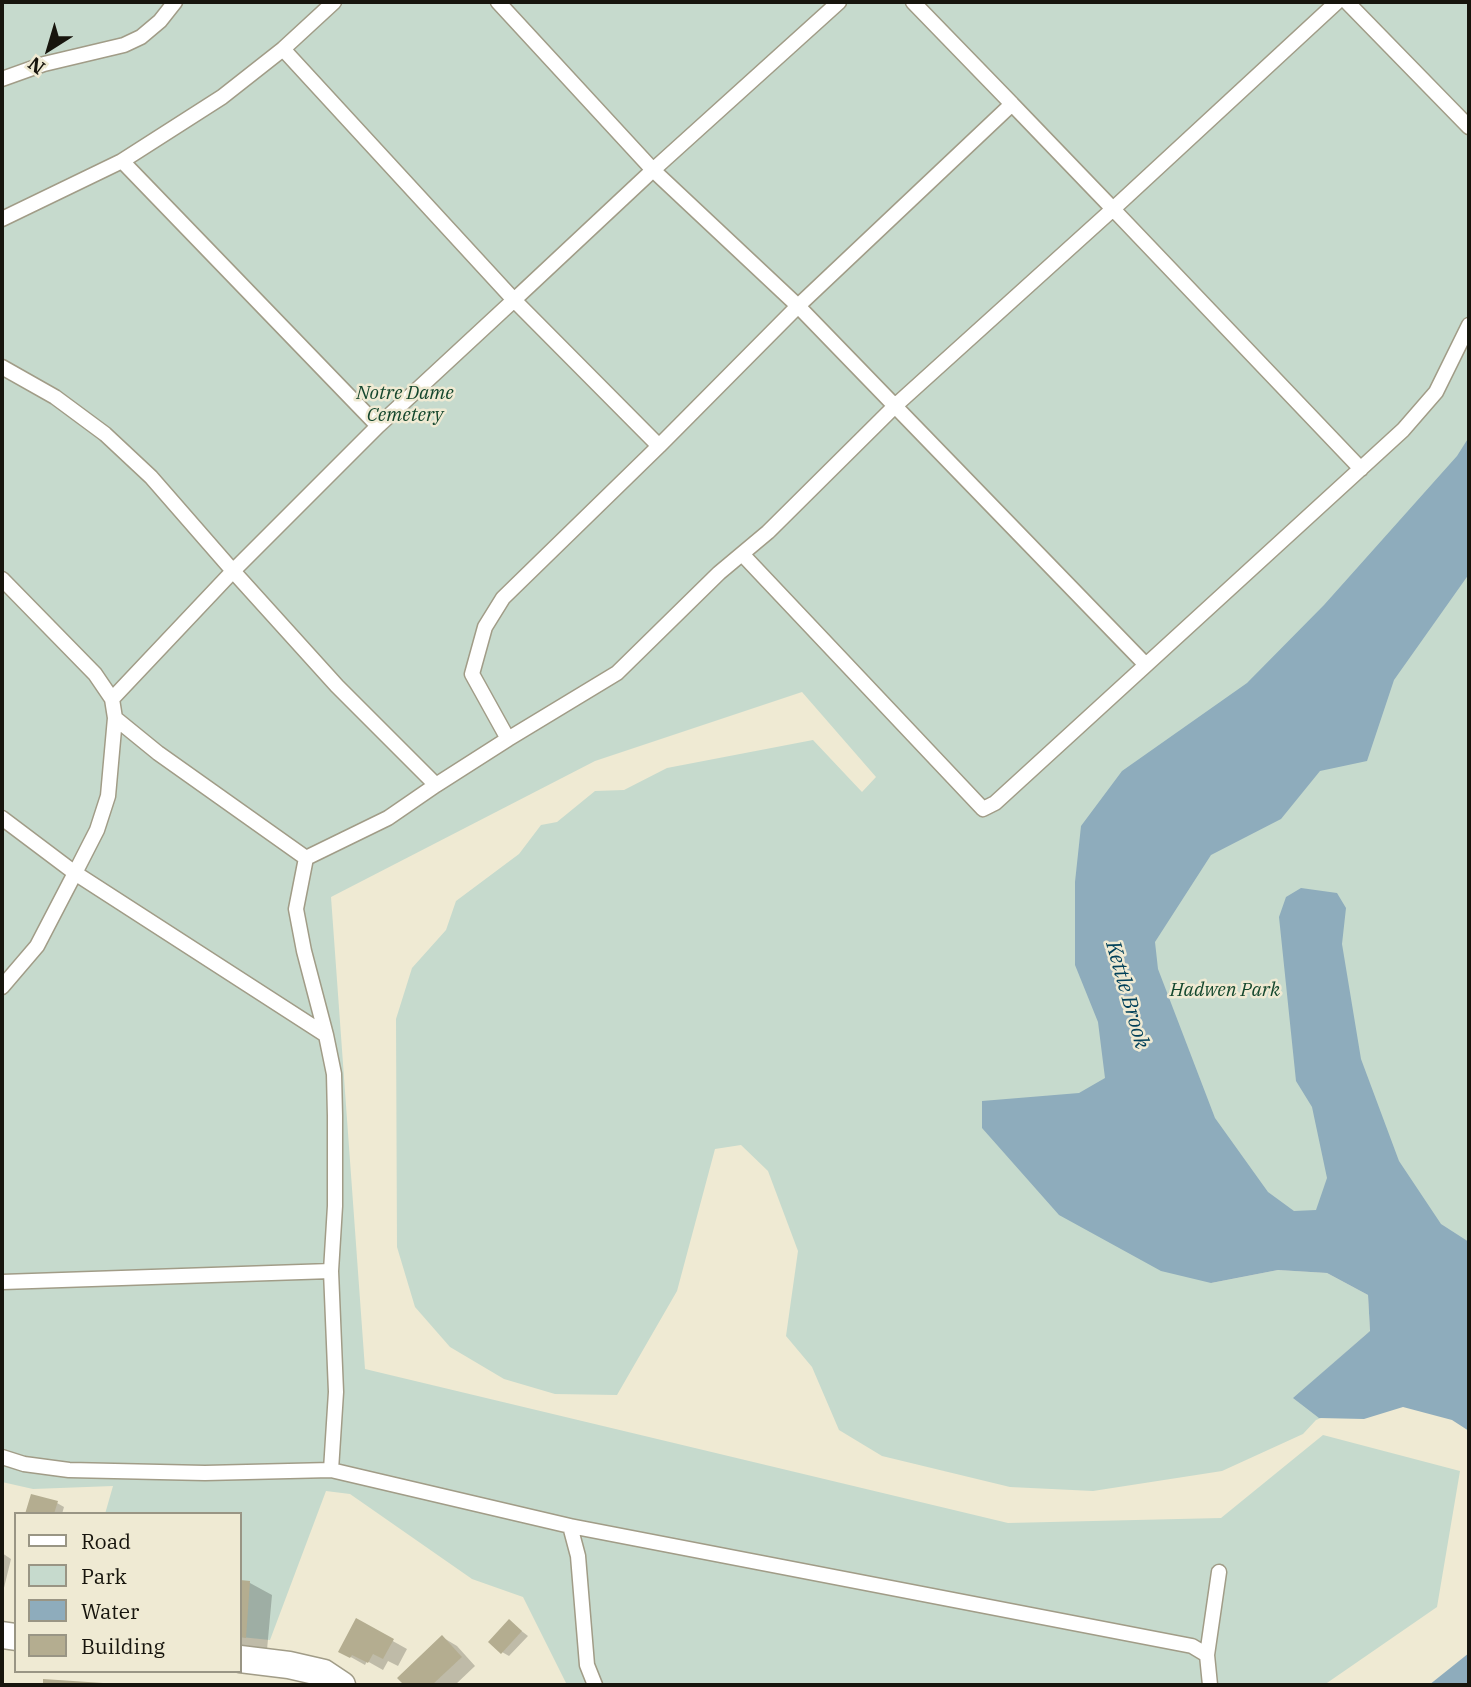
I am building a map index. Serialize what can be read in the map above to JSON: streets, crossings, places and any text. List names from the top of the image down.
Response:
{
  "water": ["Kettle Brook"],
  "parks": ["Notre Dame Cemetery", "Hadwen Park"],
  "legend": [
    "Road",
    "Park",
    "Water",
    "Building"
  ],
  "north": "bottom left"
}
